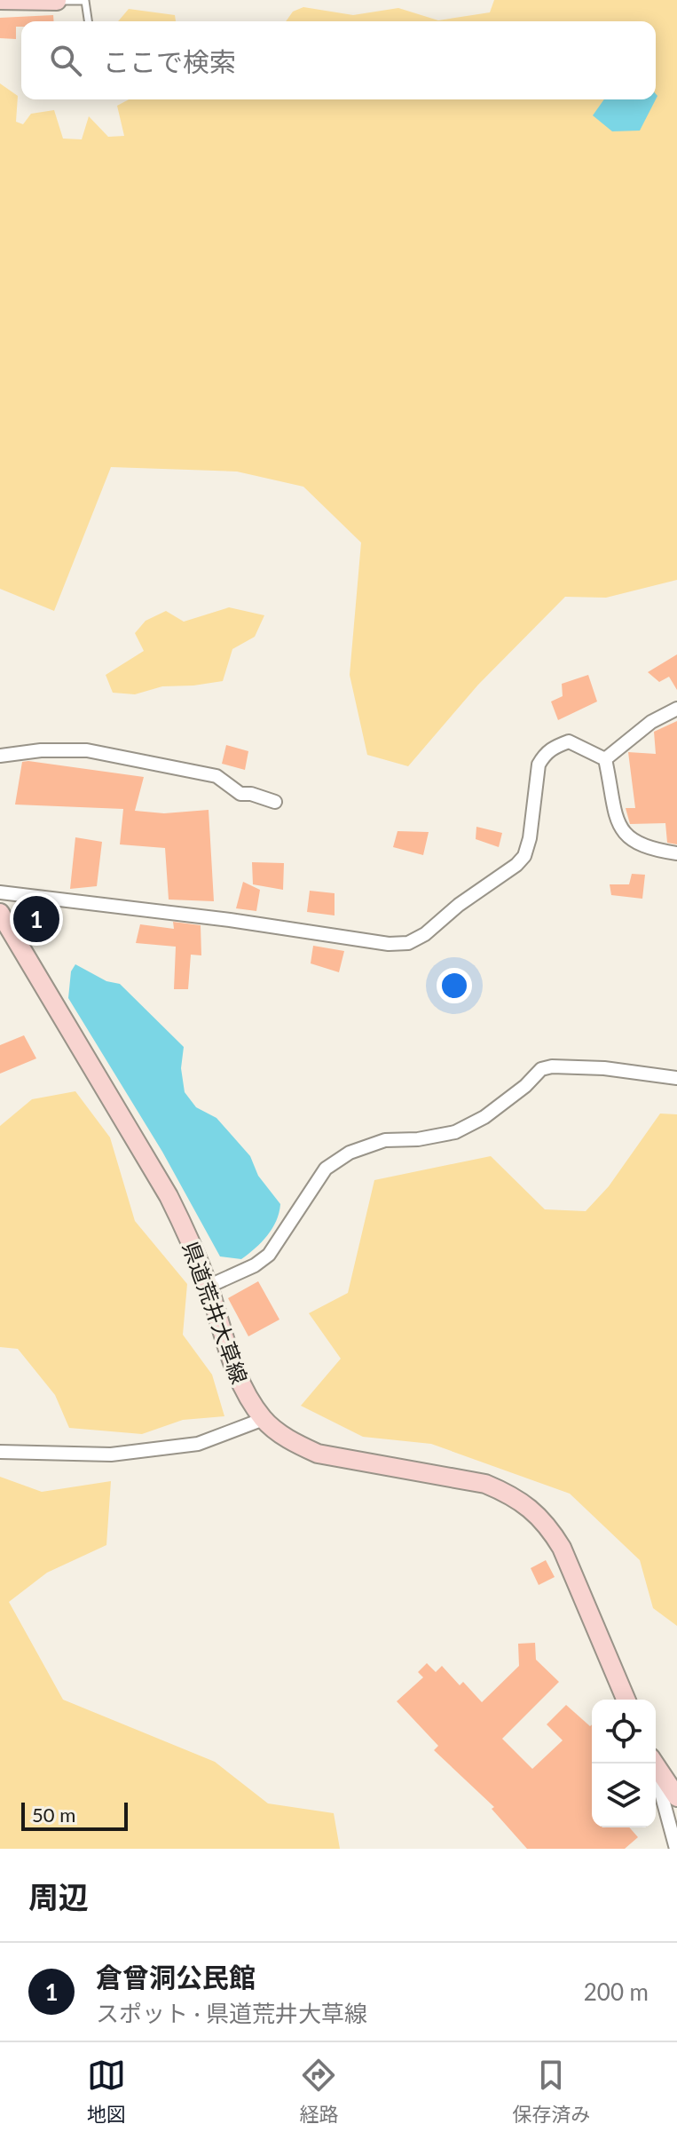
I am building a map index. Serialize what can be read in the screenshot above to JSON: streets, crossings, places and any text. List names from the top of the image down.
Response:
{
  "streets": {
    "main road": ["県道荒井大草線"]
  },
  "scale_bar": "50 m",
  "page": {
    "search": "ここで検索",
    "pins": "1",
    "scale": "50 m",
    "heading": "周辺",
    "list": [
      {
        "mark": "1",
        "name": "倉曾洞公民館",
        "note": "スポット · 県道荒井大草線",
        "value": "200 m"
      }
    ],
    "nav": ["地図", "経路", "保存済み"]
  }
}
